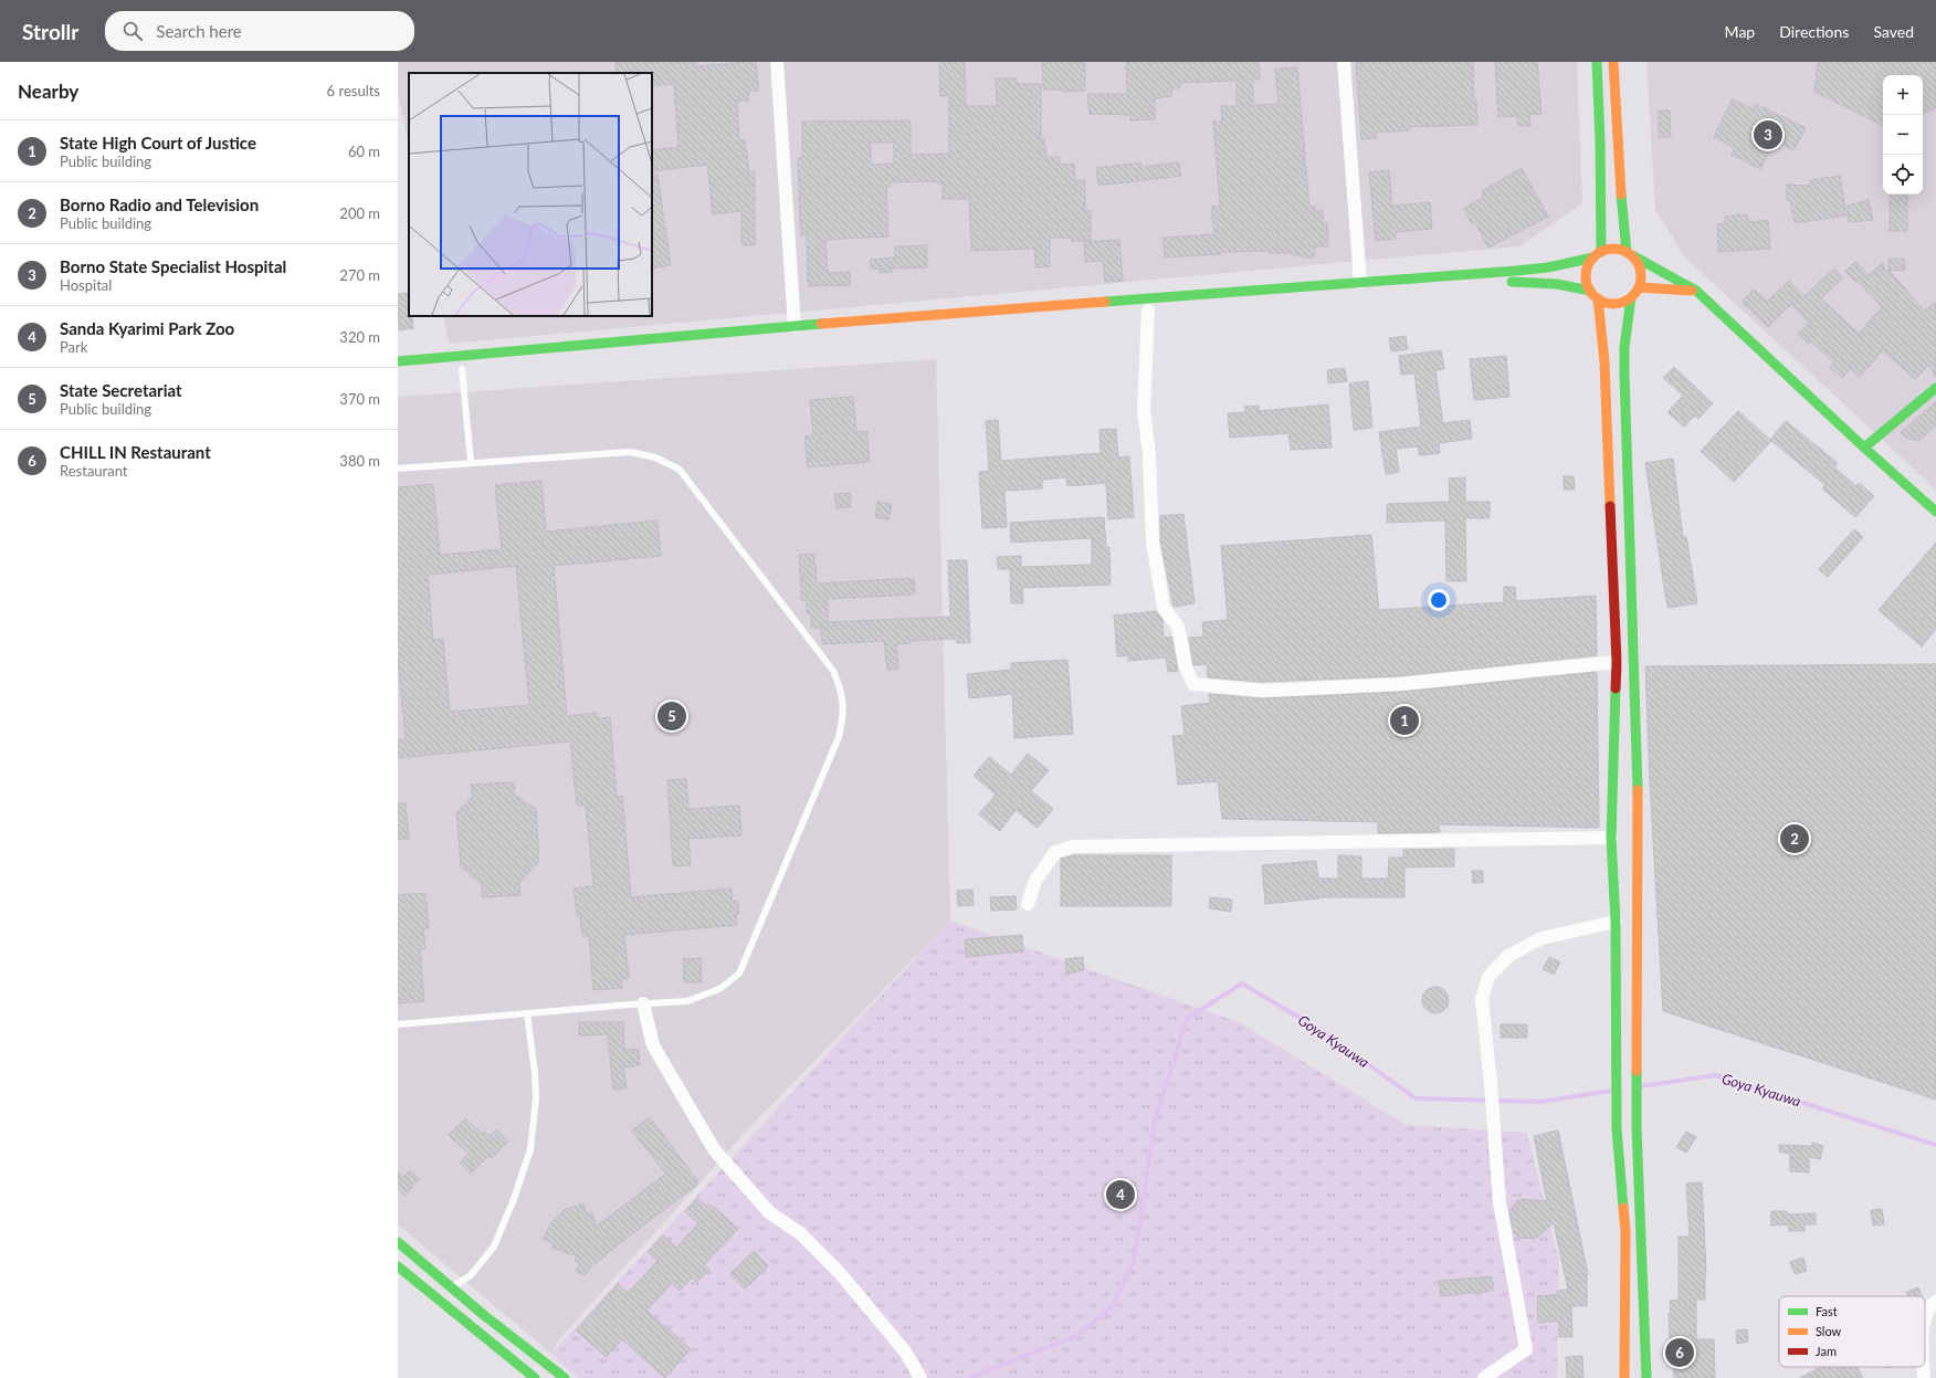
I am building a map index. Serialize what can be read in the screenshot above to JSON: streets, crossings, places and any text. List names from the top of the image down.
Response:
{
  "water": ["Goya Kyauwa"],
  "legend": ["Fast", "Slow", "Jam"],
  "page": {
    "header": "Strollr",
    "search": "Search here",
    "nav": ["Map", "Directions", "Saved"],
    "heading": ["Nearby", "6 results"],
    "map_buttons": ["+", "−"],
    "pins": [
      "3",
      "5",
      "1",
      "2",
      "4",
      "6"
    ],
    "list": [
      {
        "mark": "1",
        "name": "State High Court of Justice",
        "note": "Public building",
        "value": "60 m"
      },
      {
        "mark": "2",
        "name": "Borno Radio and Television",
        "note": "Public building",
        "value": "200 m"
      },
      {
        "mark": "3",
        "name": "Borno State Specialist Hospital",
        "note": "Hospital",
        "value": "270 m"
      },
      {
        "mark": "4",
        "name": "Sanda Kyarimi Park Zoo",
        "note": "Park",
        "value": "320 m"
      },
      {
        "mark": "5",
        "name": "State Secretariat",
        "note": "Public building",
        "value": "370 m"
      },
      {
        "mark": "6",
        "name": "CHILL IN Restaurant",
        "note": "Restaurant",
        "value": "380 m"
      }
    ]
  }
}
